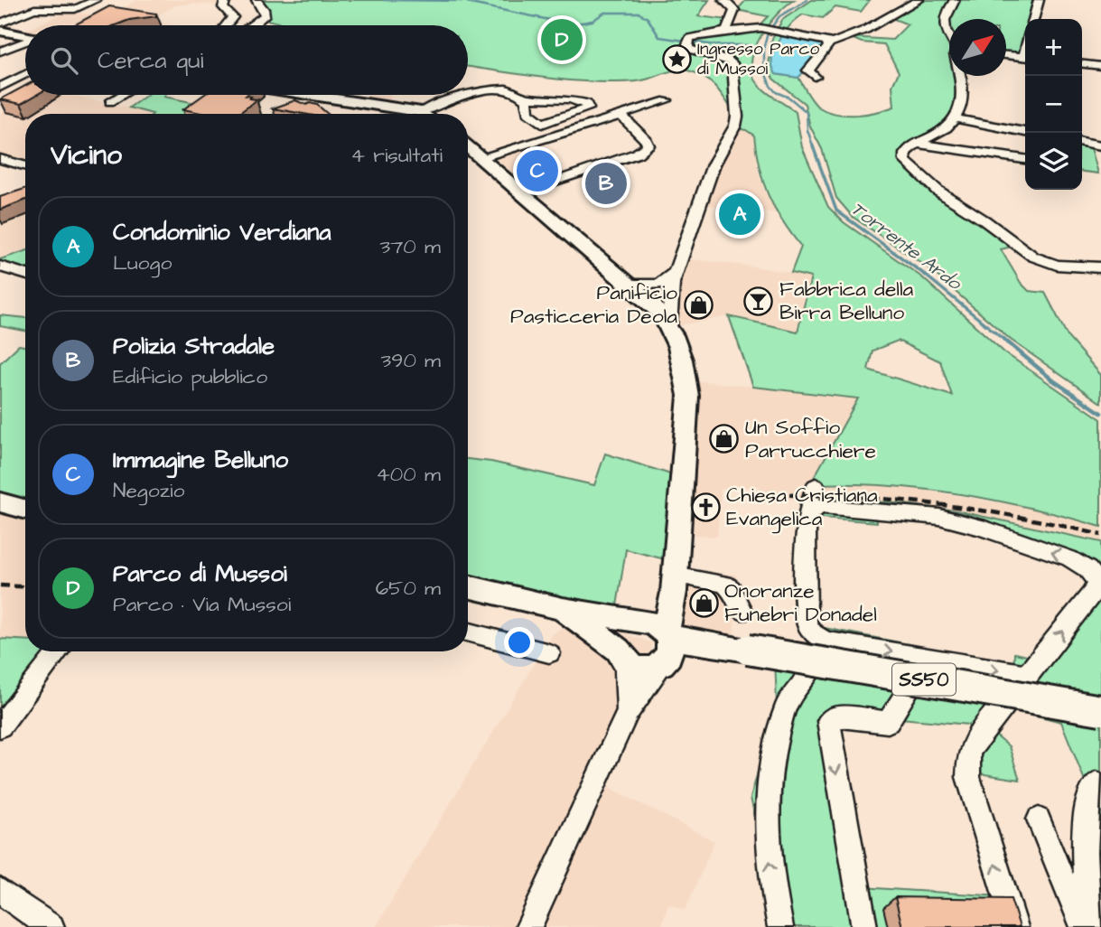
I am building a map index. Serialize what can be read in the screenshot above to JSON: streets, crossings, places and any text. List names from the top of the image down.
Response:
{
  "streets": {
    "main road": ["SS50"]
  },
  "water": ["Torrente Ardo"],
  "places": {
    "place": ["Ingresso Parco di Mussoi"],
    "bar": ["Fabbrica della Birra Belluno"],
    "shop": ["Panificio Pasticceria Deola", "Un Soffio Parrucchiere", "Onoranze Funebri Donadel"],
    "church": ["Chiesa Cristiana Evangelica"]
  },
  "north": "top right",
  "page": {
    "pins": [
      "D",
      "C",
      "B",
      "A"
    ],
    "map_buttons": ["+", "−"],
    "search": "Cerca qui",
    "heading": ["Vicino", "4 risultati"],
    "list": [
      {
        "mark": "A",
        "name": "Condominio Verdiana",
        "note": "Luogo",
        "value": "370 m"
      },
      {
        "mark": "B",
        "name": "Polizia Stradale",
        "note": "Edificio pubblico",
        "value": "390 m"
      },
      {
        "mark": "C",
        "name": "Immagine Belluno",
        "note": "Negozio",
        "value": "400 m"
      },
      {
        "mark": "D",
        "name": "Parco di Mussoi",
        "note": "Parco · Via Mussoi",
        "value": "650 m"
      }
    ]
  }
}
